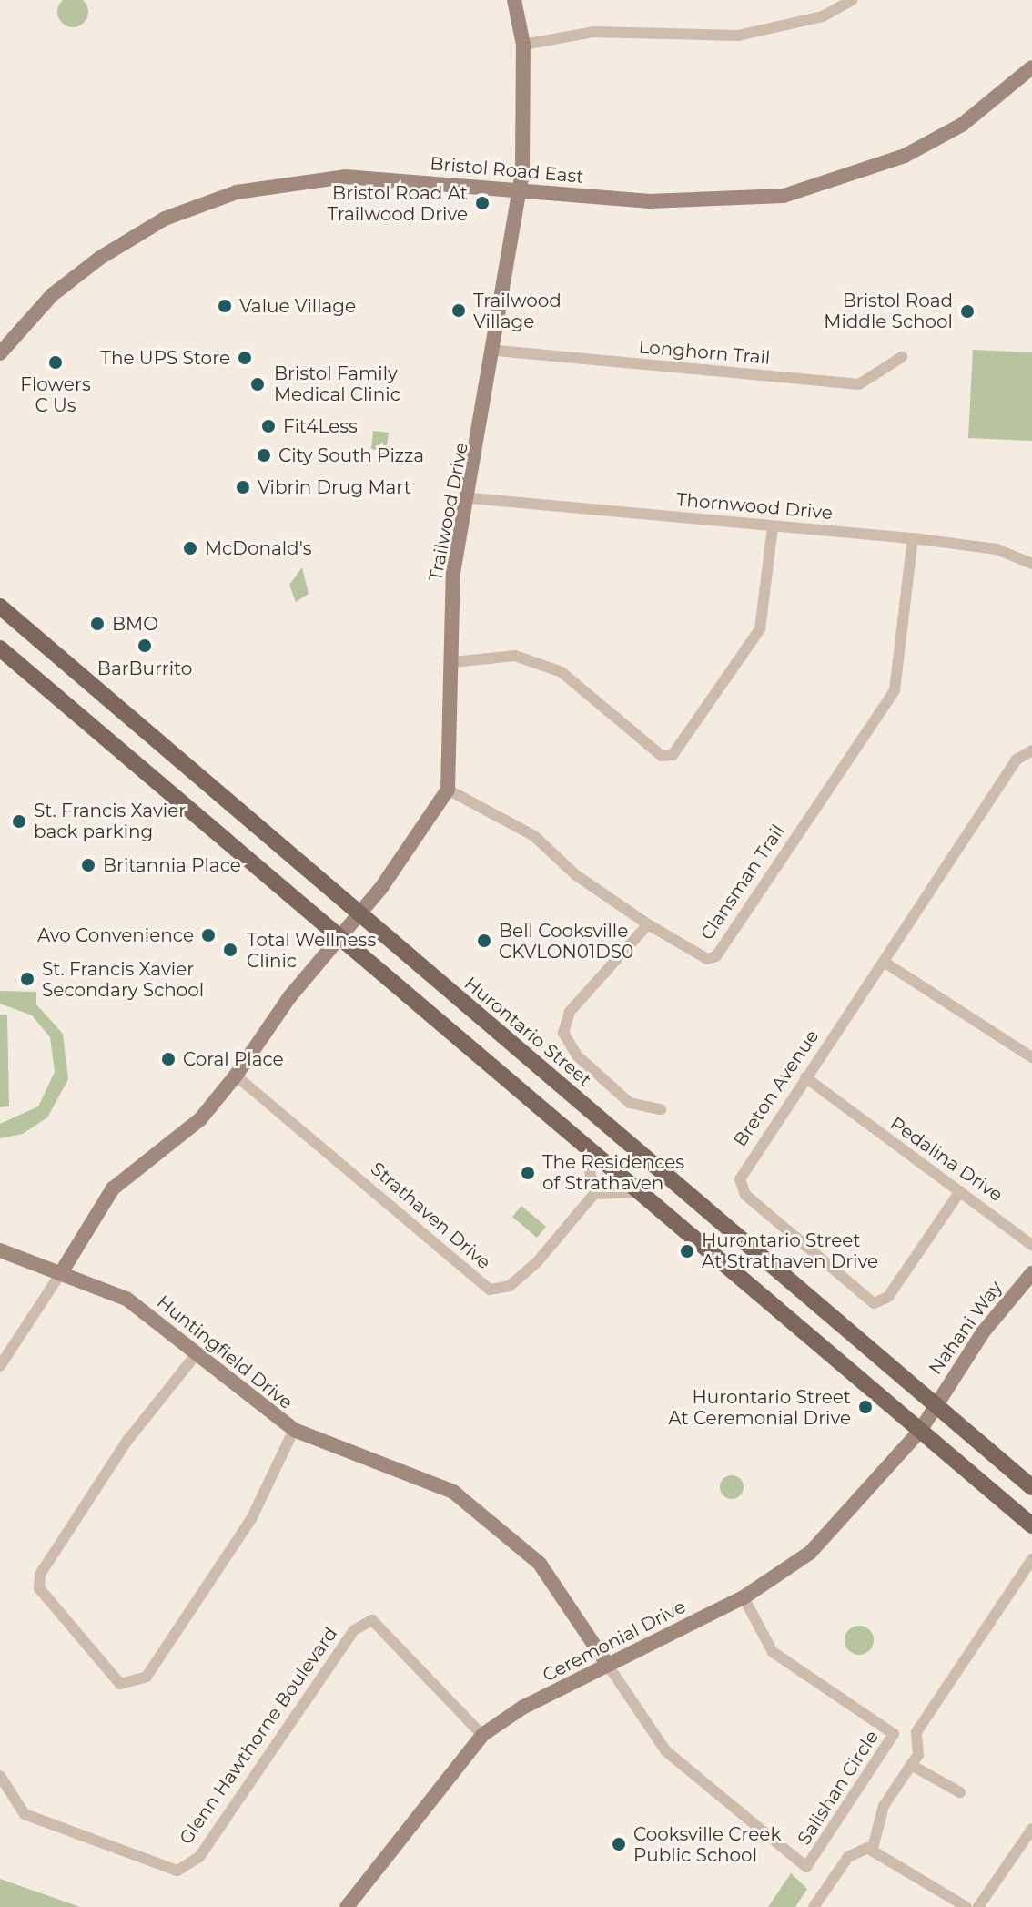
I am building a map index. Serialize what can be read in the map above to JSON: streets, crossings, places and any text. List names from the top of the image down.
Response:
{
  "streets": {
    "main road": ["Hurontario Street"],
    "street": [
      "Bristol Road East",
      "Longhorn Trail",
      "Thornwood Drive",
      "Trailwood Drive",
      "Clansman Trail",
      "Breton Avenue",
      "Pedalina Drive",
      "Strathaven Drive",
      "Nahani Way",
      "Huntingfield Drive",
      "Ceremonial Drive",
      "Glenn Hawthorne Boulevard",
      "Salishan Circle"
    ]
  },
  "crossings": [
    ["Bristol Road East", "Trailwood Drive"],
    ["Longhorn Trail", "Trailwood Drive"],
    ["Thornwood Drive", "Trailwood Drive"],
    ["Thornwood Drive", "Clansman Trail"],
    ["Trailwood Drive", "Clansman Trail"],
    ["Hurontario Street", "Nahani Way"],
    ["Breton Avenue", "Pedalina Drive"],
    ["Nahani Way", "Ceremonial Drive"],
    ["Huntingfield Drive", "Ceremonial Drive"],
    ["Huntingfield Drive", "Salishan Circle"],
    ["Ceremonial Drive", "Glenn Hawthorne Boulevard"],
    ["Ceremonial Drive", "Salishan Circle"]
  ],
  "places": [
    "Bristol Road At Trailwood Drive",
    "Value Village",
    "Trailwood Village",
    "Bristol Road Middle School",
    "The UPS Store",
    "Flowers C Us",
    "Bristol Family Medical Clinic",
    "Fit4Less",
    "City South Pizza",
    "Vibrin Drug Mart",
    "McDonald's",
    "BMO",
    "BarBurrito",
    "St. Francis Xavier back parking",
    "Britannia Place",
    "Avo Convenience",
    "Bell Cooksville CKVLON01DS0",
    "Total Wellness Clinic",
    "St. Francis Xavier Secondary School",
    "Coral Place",
    "The Residences of Strathaven",
    "Hurontario Street At Strathaven Drive",
    "Hurontario Street At Ceremonial Drive",
    "Cooksville Creek Public School"
  ]
}
